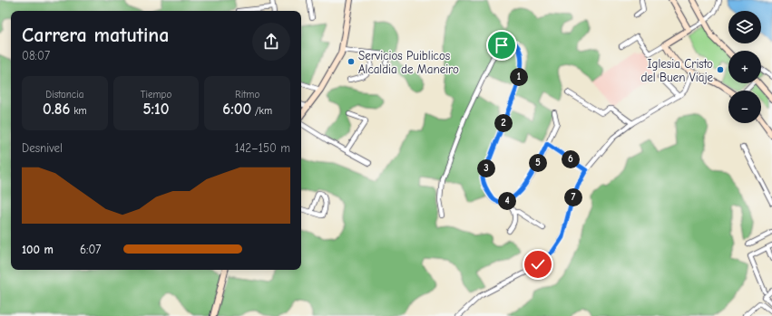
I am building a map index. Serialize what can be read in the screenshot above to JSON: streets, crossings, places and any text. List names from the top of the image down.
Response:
{
  "places": ["Servicios Puiblicos Alcaldia de Maneiro", "Iglesia Cristo del Buen Viaje"],
  "page": {
    "map_buttons": ["+", "−"],
    "heading": ["Carrera matutina", "08:07"],
    "pins": [
      "1",
      "2",
      "6",
      "5",
      "3",
      "7",
      "4"
    ],
    "stats": [
      ["Distancia", "0.86 km"],
      ["Tiempo", "5:10"],
      ["Ritmo", "6:00 /km"]
    ],
    "chart": ["Desnivel", "142–150 m"],
    "list": [
      {
        "name": "100 m",
        "note": "6:07"
      }
    ]
  }
}
